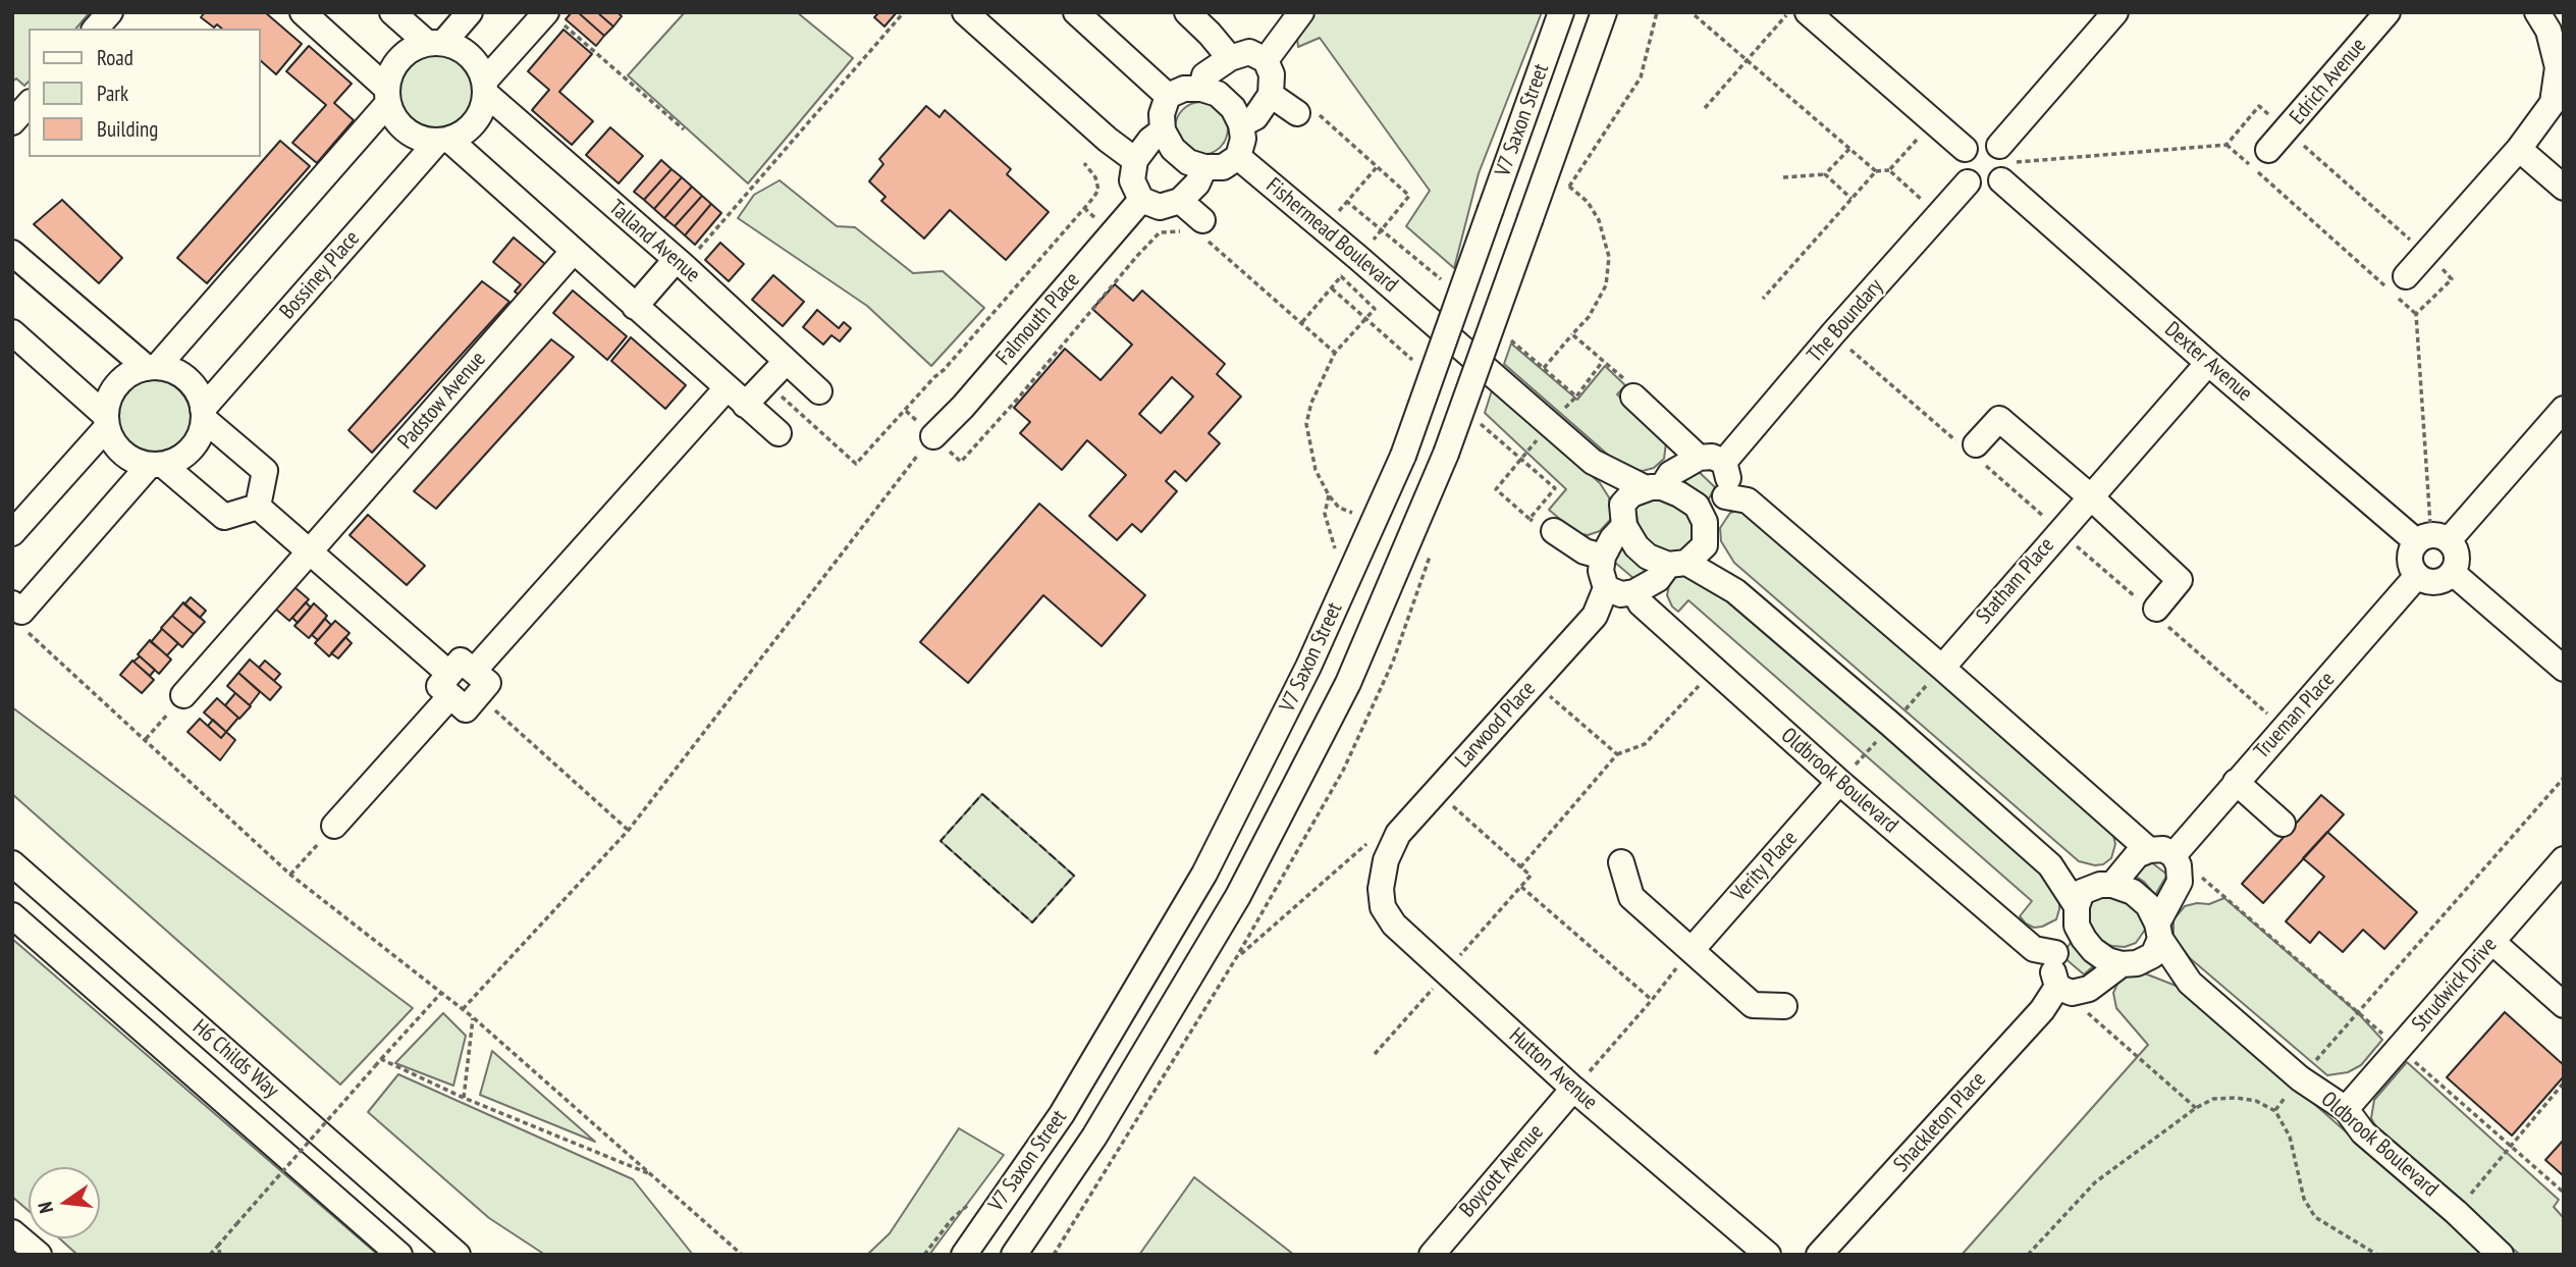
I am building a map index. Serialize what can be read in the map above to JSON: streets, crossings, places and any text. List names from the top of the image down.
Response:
{
  "streets": {
    "street": [
      "Edrich Avenue",
      "V7 Saxon Street",
      "Fishermead Boulevard",
      "Talland Avenue",
      "Bossiney Place",
      "Falmouth Place",
      "The Boundary",
      "Dexter Avenue",
      "Padstow Avenue",
      "Statham Place",
      "Trueman Place",
      "Larwood Place",
      "Oldbrook Boulevard",
      "Verity Place",
      "Strudwick Drive",
      "H6 Childs Way",
      "Hutton Avenue",
      "Shackleton Place",
      "Boycott Avenue"
    ]
  },
  "crossings": [
    ["Fishermead Boulevard", "Oldbrook Boulevard"],
    ["Talland Avenue", "Bossiney Place"],
    ["The Boundary", "Dexter Avenue"],
    ["Dexter Avenue", "Statham Place"],
    ["Dexter Avenue", "Trueman Place"],
    ["Trueman Place", "Oldbrook Boulevard"],
    ["Larwood Place", "Hutton Avenue"],
    ["Oldbrook Boulevard", "Verity Place"],
    ["Oldbrook Boulevard", "Strudwick Drive"],
    ["Hutton Avenue", "Boycott Avenue"]
  ],
  "legend": ["Road", "Park", "Building"],
  "north": "left"
}
